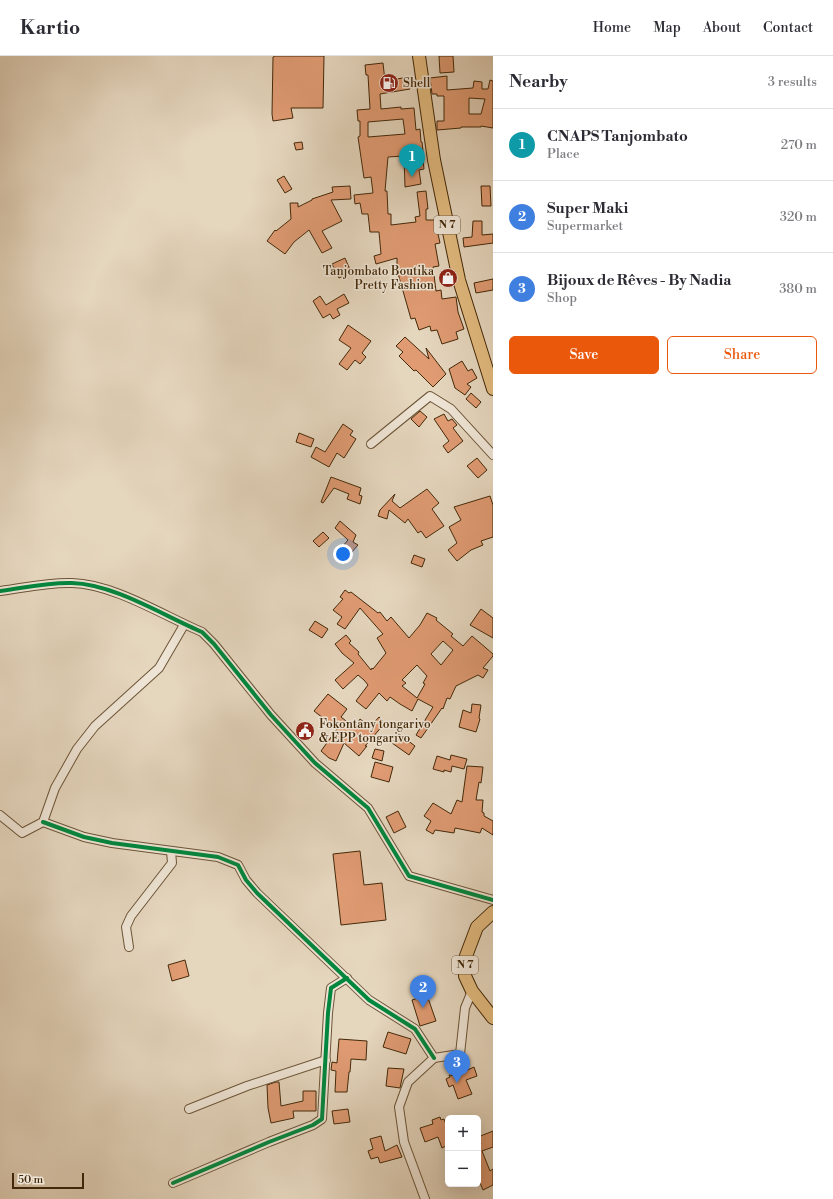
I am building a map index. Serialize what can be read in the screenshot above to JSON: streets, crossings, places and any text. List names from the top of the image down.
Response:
{
  "streets": {
    "main road": ["N 7"]
  },
  "places": {
    "fuel station": ["Shell"],
    "shop": ["Tanjombato Boutika Pretty Fashion"],
    "public building": ["Fokontany tongarivo & EPP tongarivo"]
  },
  "scale_bar": "50 m",
  "page": {
    "header": "Kartio",
    "nav": [
      "Home",
      "Map",
      "About",
      "Contact"
    ],
    "heading": ["Nearby", "3 results"],
    "list": [
      {
        "mark": "1",
        "name": "CNAPS Tanjombato",
        "note": "Place",
        "value": "270 m"
      },
      {
        "mark": "2",
        "name": "Super Maki",
        "note": "Supermarket",
        "value": "320 m"
      },
      {
        "mark": "3",
        "name": "Bijoux de Rêves - By Nadia",
        "note": "Shop",
        "value": "380 m"
      }
    ],
    "pins": ["1", "2", "3"],
    "buttons": ["Save", "Share"],
    "map_buttons": ["+", "−"],
    "scale": "50 m"
  }
}
